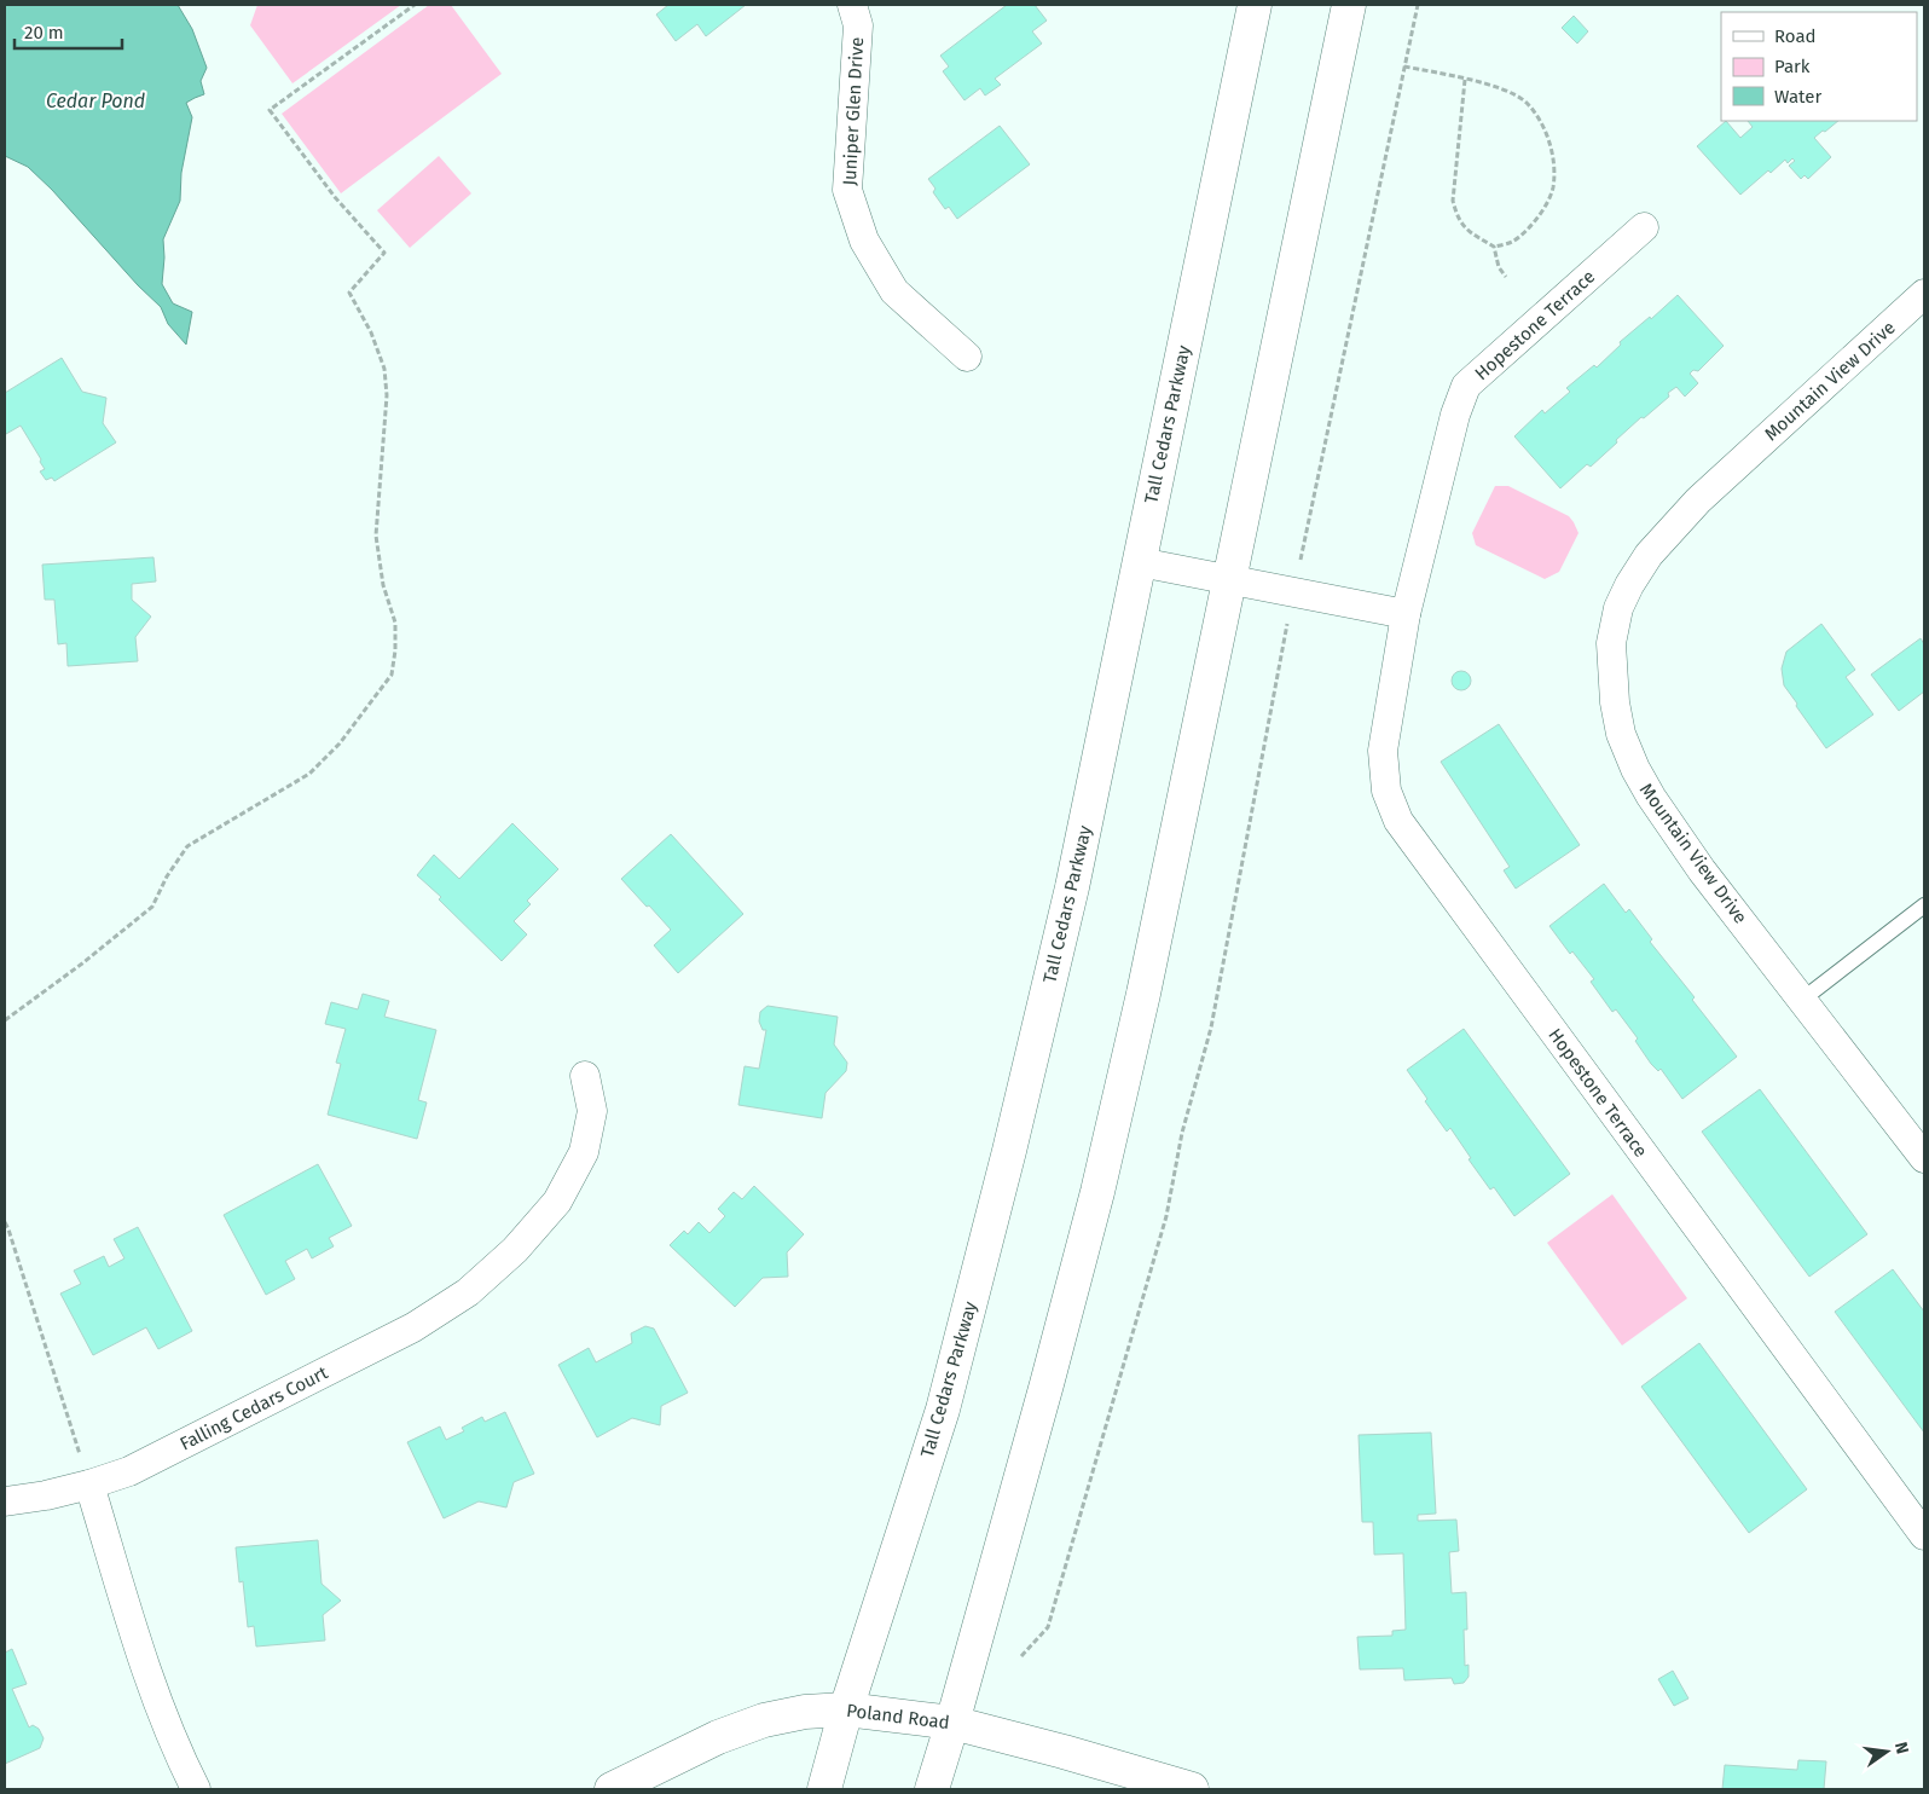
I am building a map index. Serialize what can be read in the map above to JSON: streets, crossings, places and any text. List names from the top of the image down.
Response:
{
  "streets": {
    "main road": ["Tall Cedars Parkway", "Poland Road"],
    "street": [
      "Juniper Glen Drive",
      "Hopestone Terrace",
      "Mountain View Drive",
      "Falling Cedars Court"
    ]
  },
  "crossings": [
    ["Tall Cedars Parkway", "Poland Road"]
  ],
  "water": ["Cedar Pond"],
  "legend": ["Road", "Park", "Water"],
  "scale_bar": "20 m",
  "north": "right"
}
